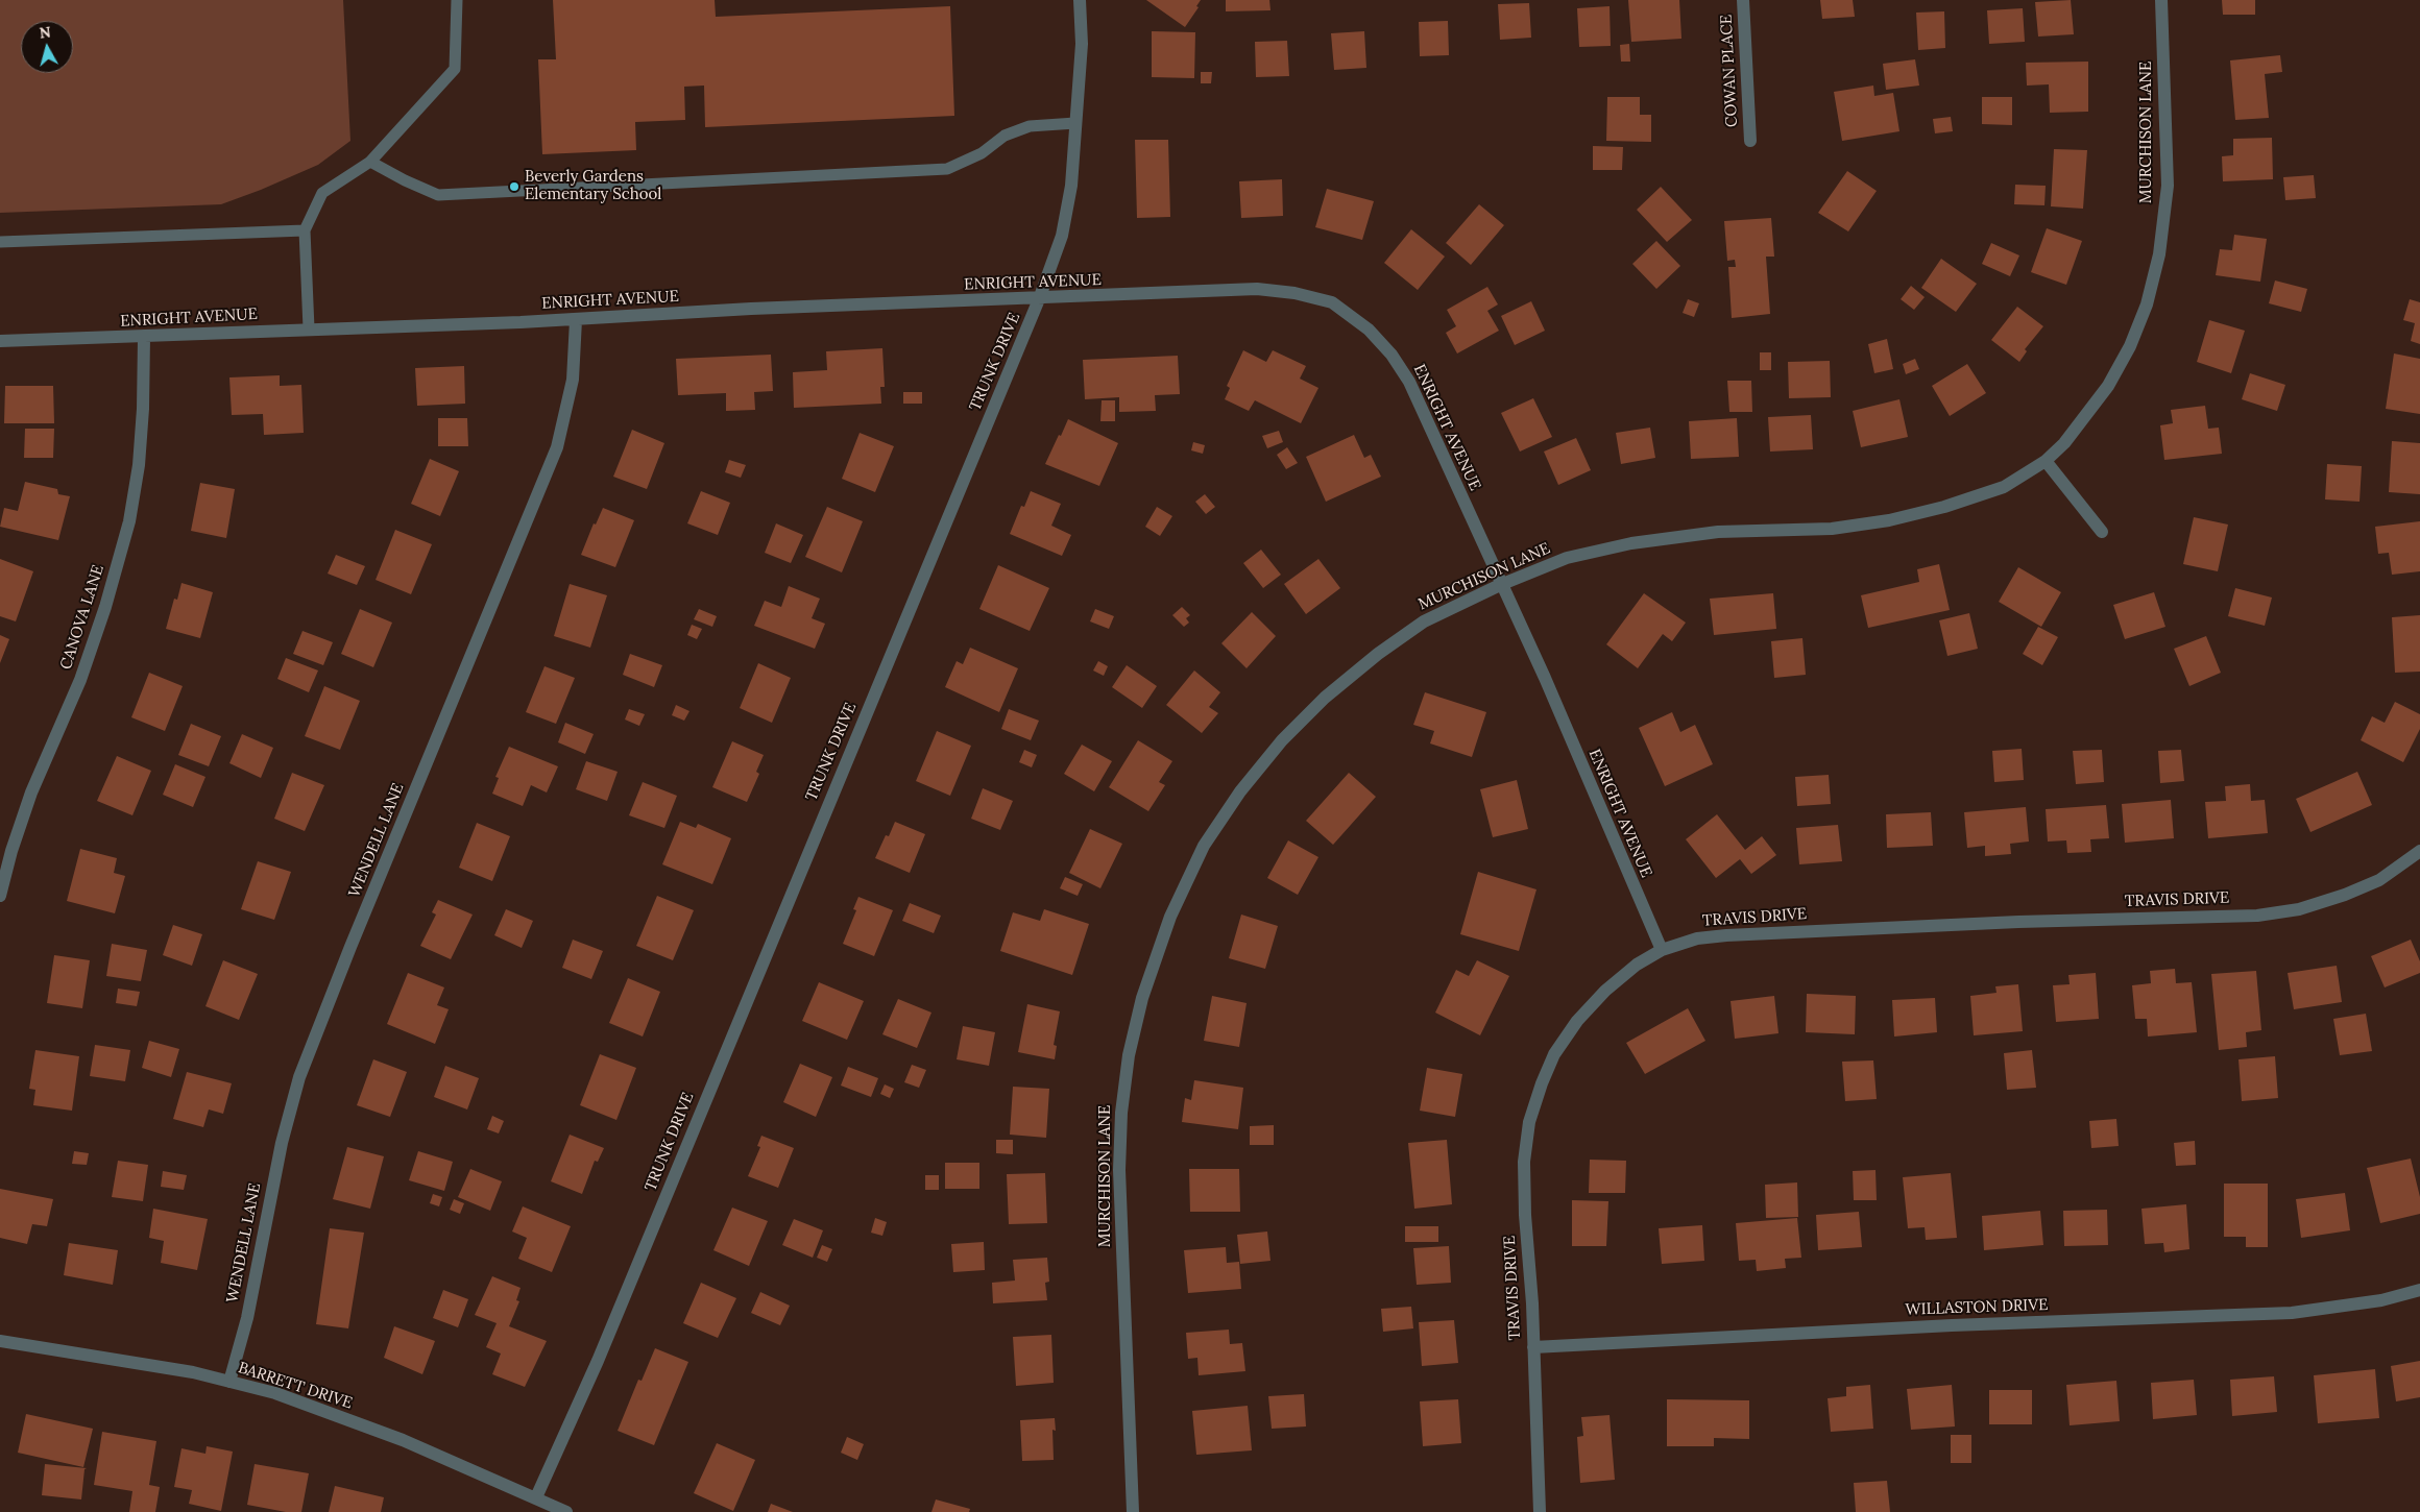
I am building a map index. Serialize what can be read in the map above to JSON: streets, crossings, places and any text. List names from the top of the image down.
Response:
{
  "streets": {
    "street": [
      "COWAN PLACE",
      "MURCHISON LANE",
      "ENRIGHT AVENUE",
      "TRUNK DRIVE",
      "CANOVA LANE",
      "WENDELL LANE",
      "TRAVIS DRIVE",
      "WILLASTON DRIVE",
      "BARRETT DRIVE"
    ]
  },
  "crossings": [
    ["MURCHISON LANE", "ENRIGHT AVENUE"],
    ["ENRIGHT AVENUE", "TRUNK DRIVE"],
    ["ENRIGHT AVENUE", "CANOVA LANE"],
    ["ENRIGHT AVENUE", "WENDELL LANE"],
    ["ENRIGHT AVENUE", "TRAVIS DRIVE"],
    ["TRUNK DRIVE", "BARRETT DRIVE"],
    ["WENDELL LANE", "BARRETT DRIVE"],
    ["TRAVIS DRIVE", "WILLASTON DRIVE"]
  ],
  "places": ["Beverly Gardens Elementary School"],
  "north": "top"
}
